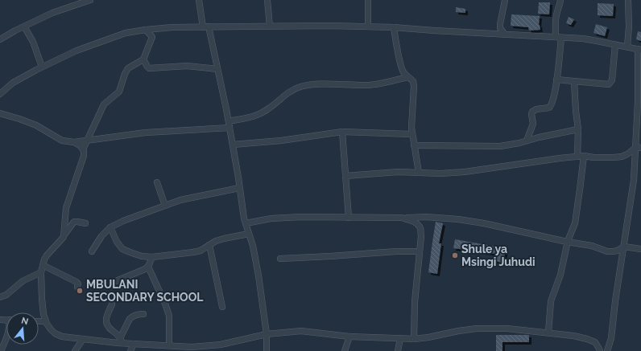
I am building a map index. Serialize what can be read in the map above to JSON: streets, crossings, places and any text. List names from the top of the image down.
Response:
{
  "places": ["Shule ya Msingi Juhudi", "MBULANI SECONDARY SCHOOL"],
  "north": "top"
}
